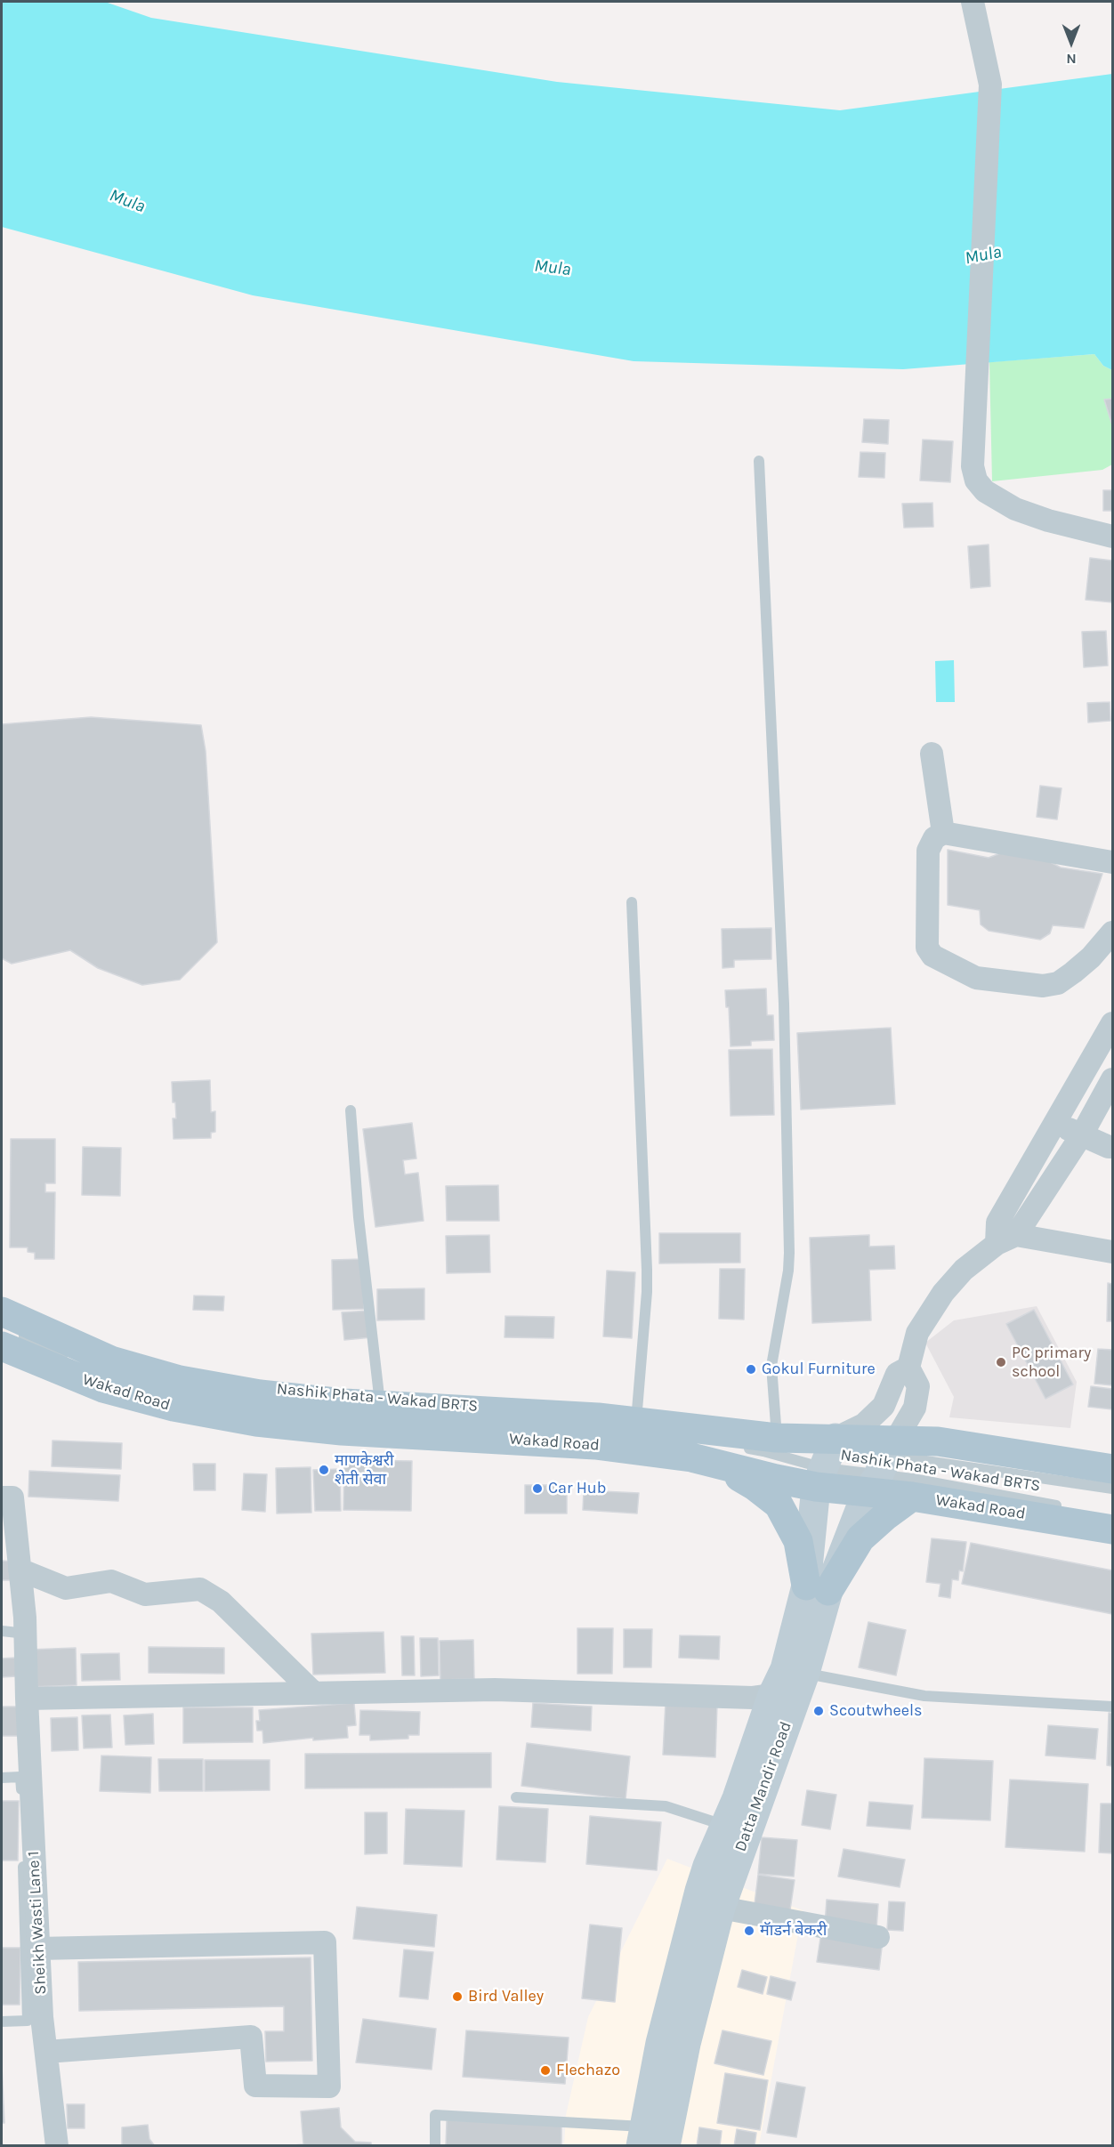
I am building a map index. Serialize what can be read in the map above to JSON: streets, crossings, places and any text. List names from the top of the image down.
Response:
{
  "streets": {
    "main road": ["Wakad Road", "Datta Mandir Road"],
    "street": ["Sheikh Wasti Lane 1"],
    "lane": ["Nashik Phata - Wakad BRTS"]
  },
  "crossings": [
    ["Wakad Road", "Nashik Phata - Wakad BRTS"],
    ["Wakad Road", "Datta Mandir Road"],
    ["Nashik Phata - Wakad BRTS", "Datta Mandir Road"]
  ],
  "water": ["Mula"],
  "places": [
    "PC primary school",
    "Gokul Furniture",
    "माणकेश्वरी शेती सेवा",
    "Car Hub",
    "Scoutwheels",
    "मॅाडर्न बेकरी",
    "Bird Valley",
    "Flechazo"
  ],
  "north": "bottom"
}
